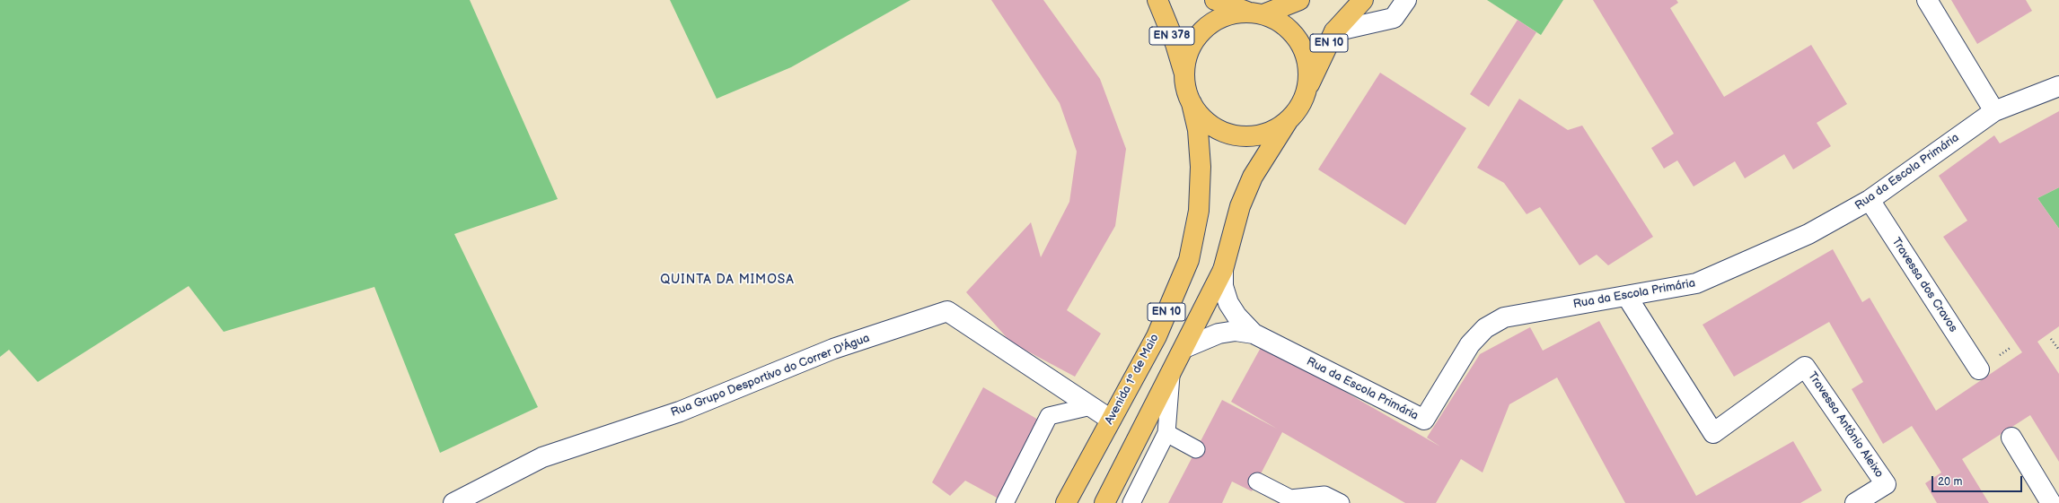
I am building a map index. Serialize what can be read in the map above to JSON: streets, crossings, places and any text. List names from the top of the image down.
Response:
{
  "streets": {
    "main road": ["EN 378", "EN 10", "Avenida 1º de Maio"],
    "street": [
      "Rua da Escola Primária",
      "Travessa dos Cravos",
      "Rua Grupo Desportivo do Correr D'Água",
      "Travessa António Aleixo"
    ]
  },
  "crossings": [
    ["EN 378", "EN 10"],
    ["EN 378", "Avenida 1º de Maio"],
    ["EN 10", "Rua da Escola Primária"],
    ["EN 10", "Avenida 1º de Maio"],
    ["Rua da Escola Primária", "Travessa dos Cravos"],
    ["Rua da Escola Primária", "Travessa António Aleixo"],
    ["Rua Grupo Desportivo do Correr D'Água", "Avenida 1º de Maio"]
  ],
  "districts": ["QUINTA DA MIMOSA"],
  "scale_bar": "20 m"
}
